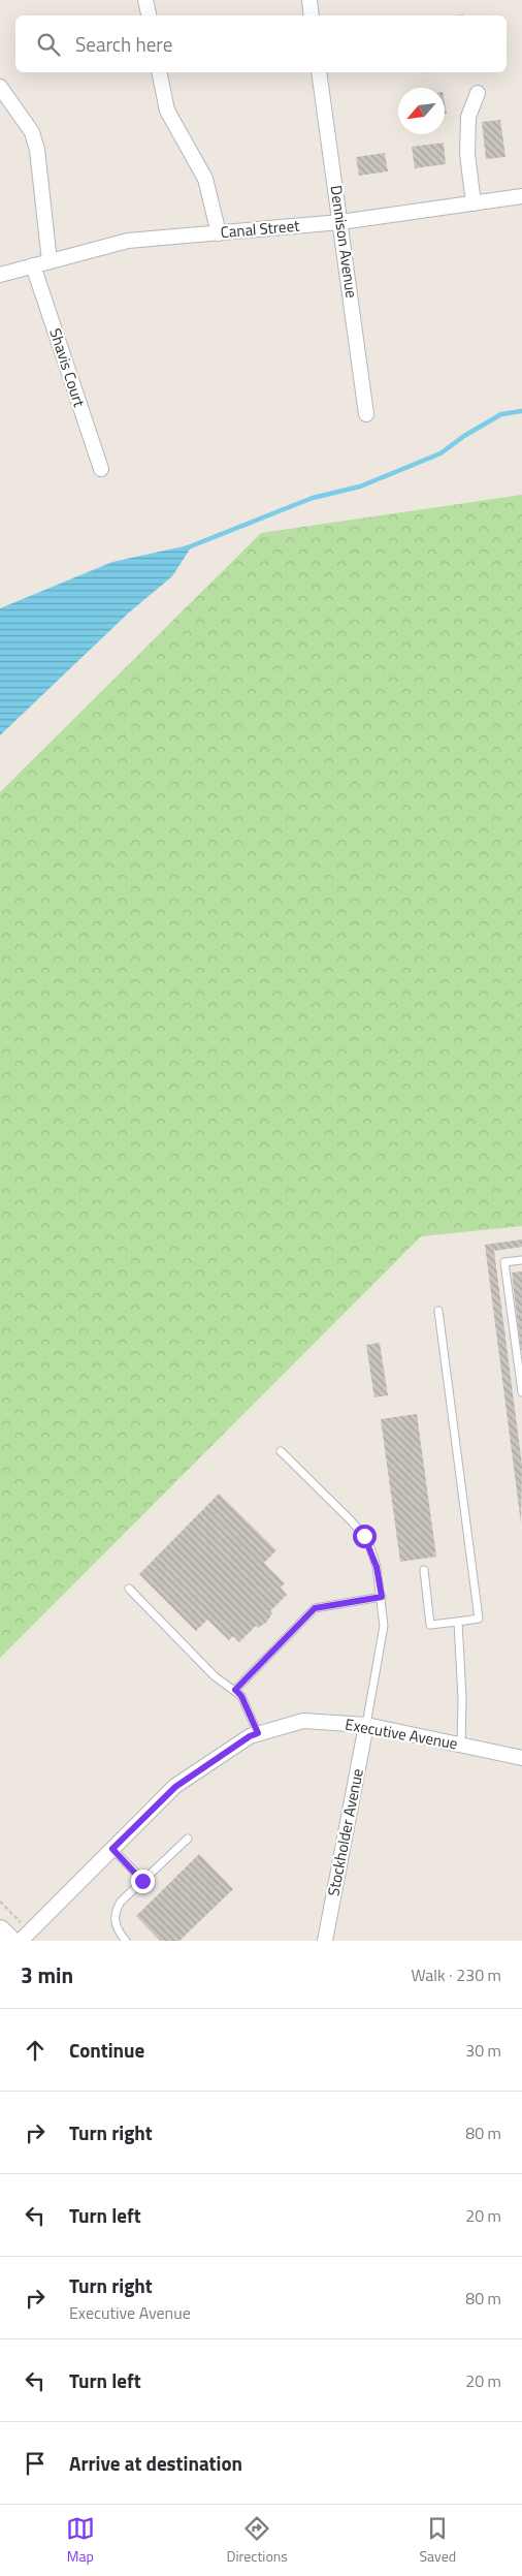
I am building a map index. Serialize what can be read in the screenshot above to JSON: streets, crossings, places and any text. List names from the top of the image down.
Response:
{
  "streets": {
    "street": [
      "Canal Street",
      "Dennison Avenue",
      "Shavis Court",
      "Executive Avenue",
      "Stockholder Avenue"
    ]
  },
  "crossings": [
    ["Canal Street", "Dennison Avenue"],
    ["Canal Street", "Shavis Court"],
    ["Executive Avenue", "Stockholder Avenue"]
  ],
  "north": "bottom left",
  "page": {
    "search": "Search here",
    "heading": ["3 min", "Walk · 230 m"],
    "list": [
      ["Continue", "30 m"],
      ["Turn right", "80 m"],
      ["Turn left", "20 m"],
      ["Turn right", "Executive Avenue", "80 m"],
      ["Turn left", "20 m"],
      "Arrive at destination"
    ],
    "nav": ["Map", "Directions", "Saved"]
  }
}
